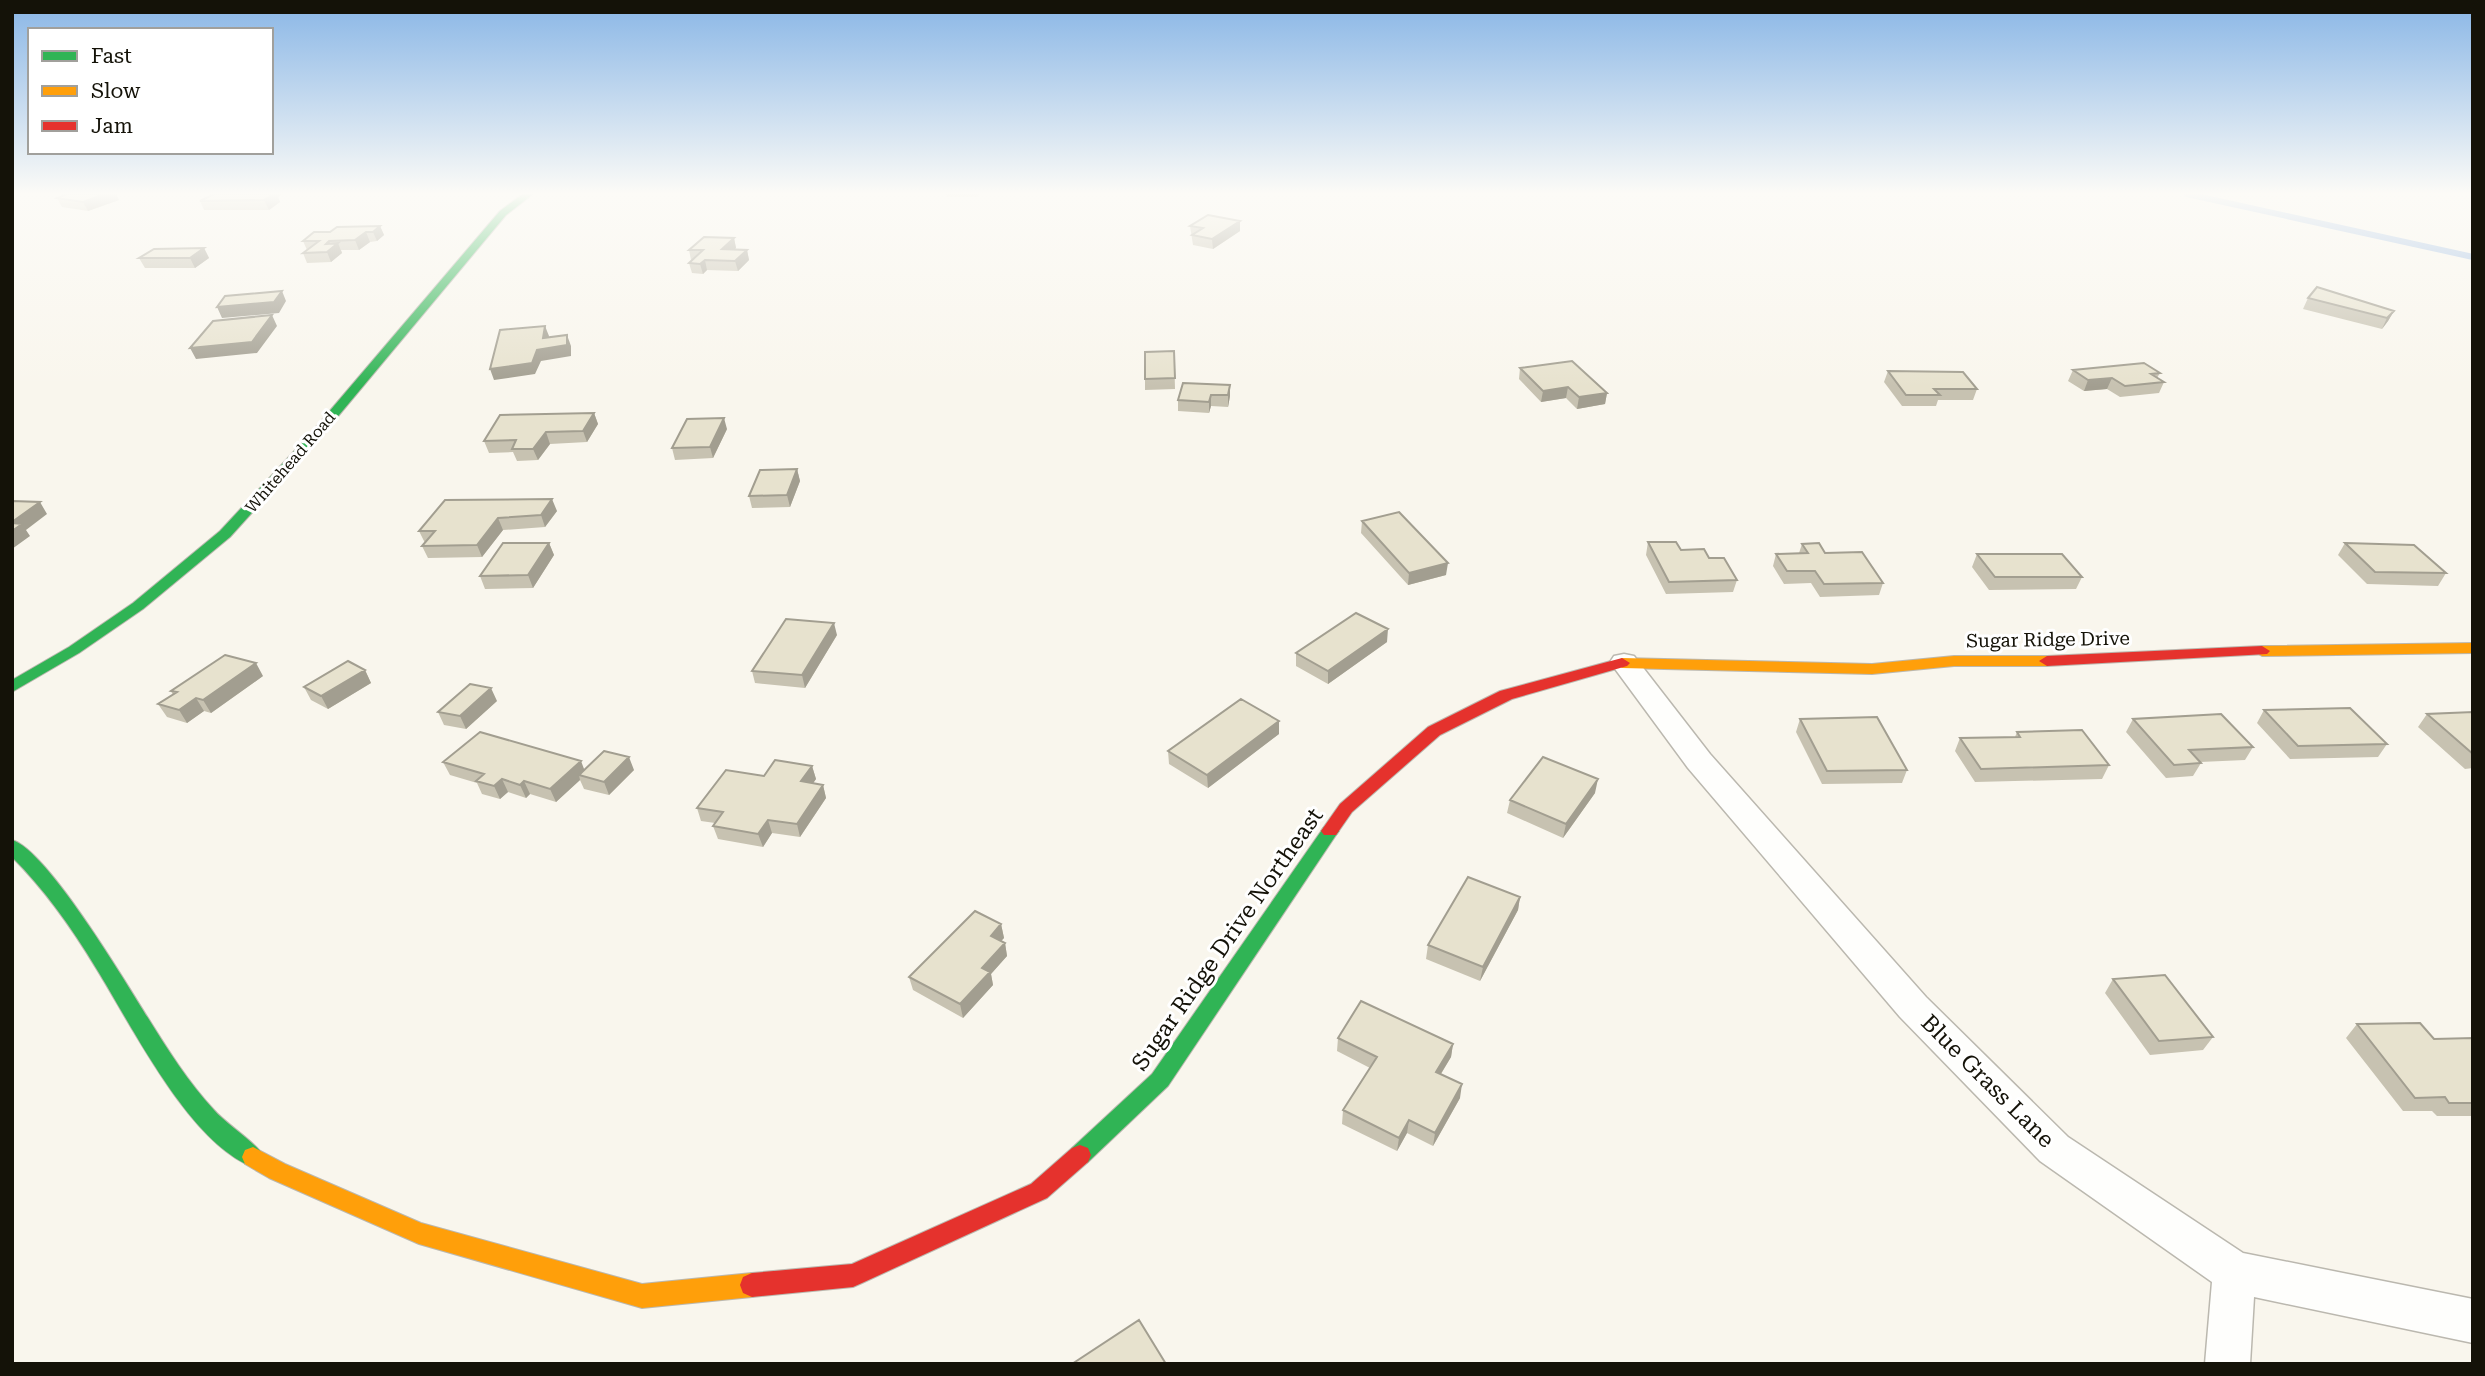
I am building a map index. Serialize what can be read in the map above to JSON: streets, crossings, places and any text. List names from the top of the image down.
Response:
{
  "streets": {
    "street": [
      "Whitehead Road",
      "Sugar Ridge Drive",
      "Sugar Ridge Drive Northeast",
      "Blue Grass Lane"
    ]
  },
  "crossings": [
    ["Sugar Ridge Drive", "Sugar Ridge Drive Northeast"],
    ["Sugar Ridge Drive", "Blue Grass Lane"],
    ["Sugar Ridge Drive Northeast", "Blue Grass Lane"]
  ],
  "legend": ["Fast", "Slow", "Jam"]
}
